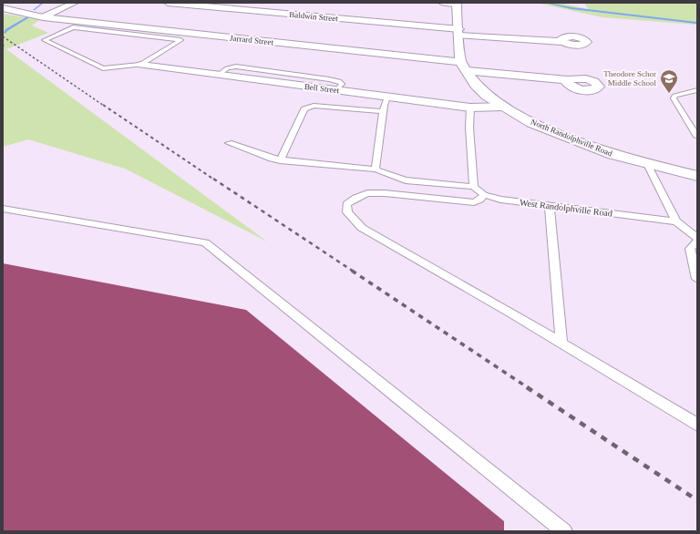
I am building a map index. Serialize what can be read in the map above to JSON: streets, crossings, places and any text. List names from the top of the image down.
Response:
{
  "streets": {
    "street": [
      "Baldwin Street",
      "Jarrard Street",
      "Bell Street",
      "North Randolphville Road"
    ],
    "lane": ["West Randolphville Road"]
  },
  "crossings": [
    ["Baldwin Street", "North Randolphville Road"],
    ["Jarrard Street", "North Randolphville Road"],
    ["Bell Street", "North Randolphville Road"]
  ],
  "places": {
    "school or university": ["Theodore Schor Middle School"]
  }
}
